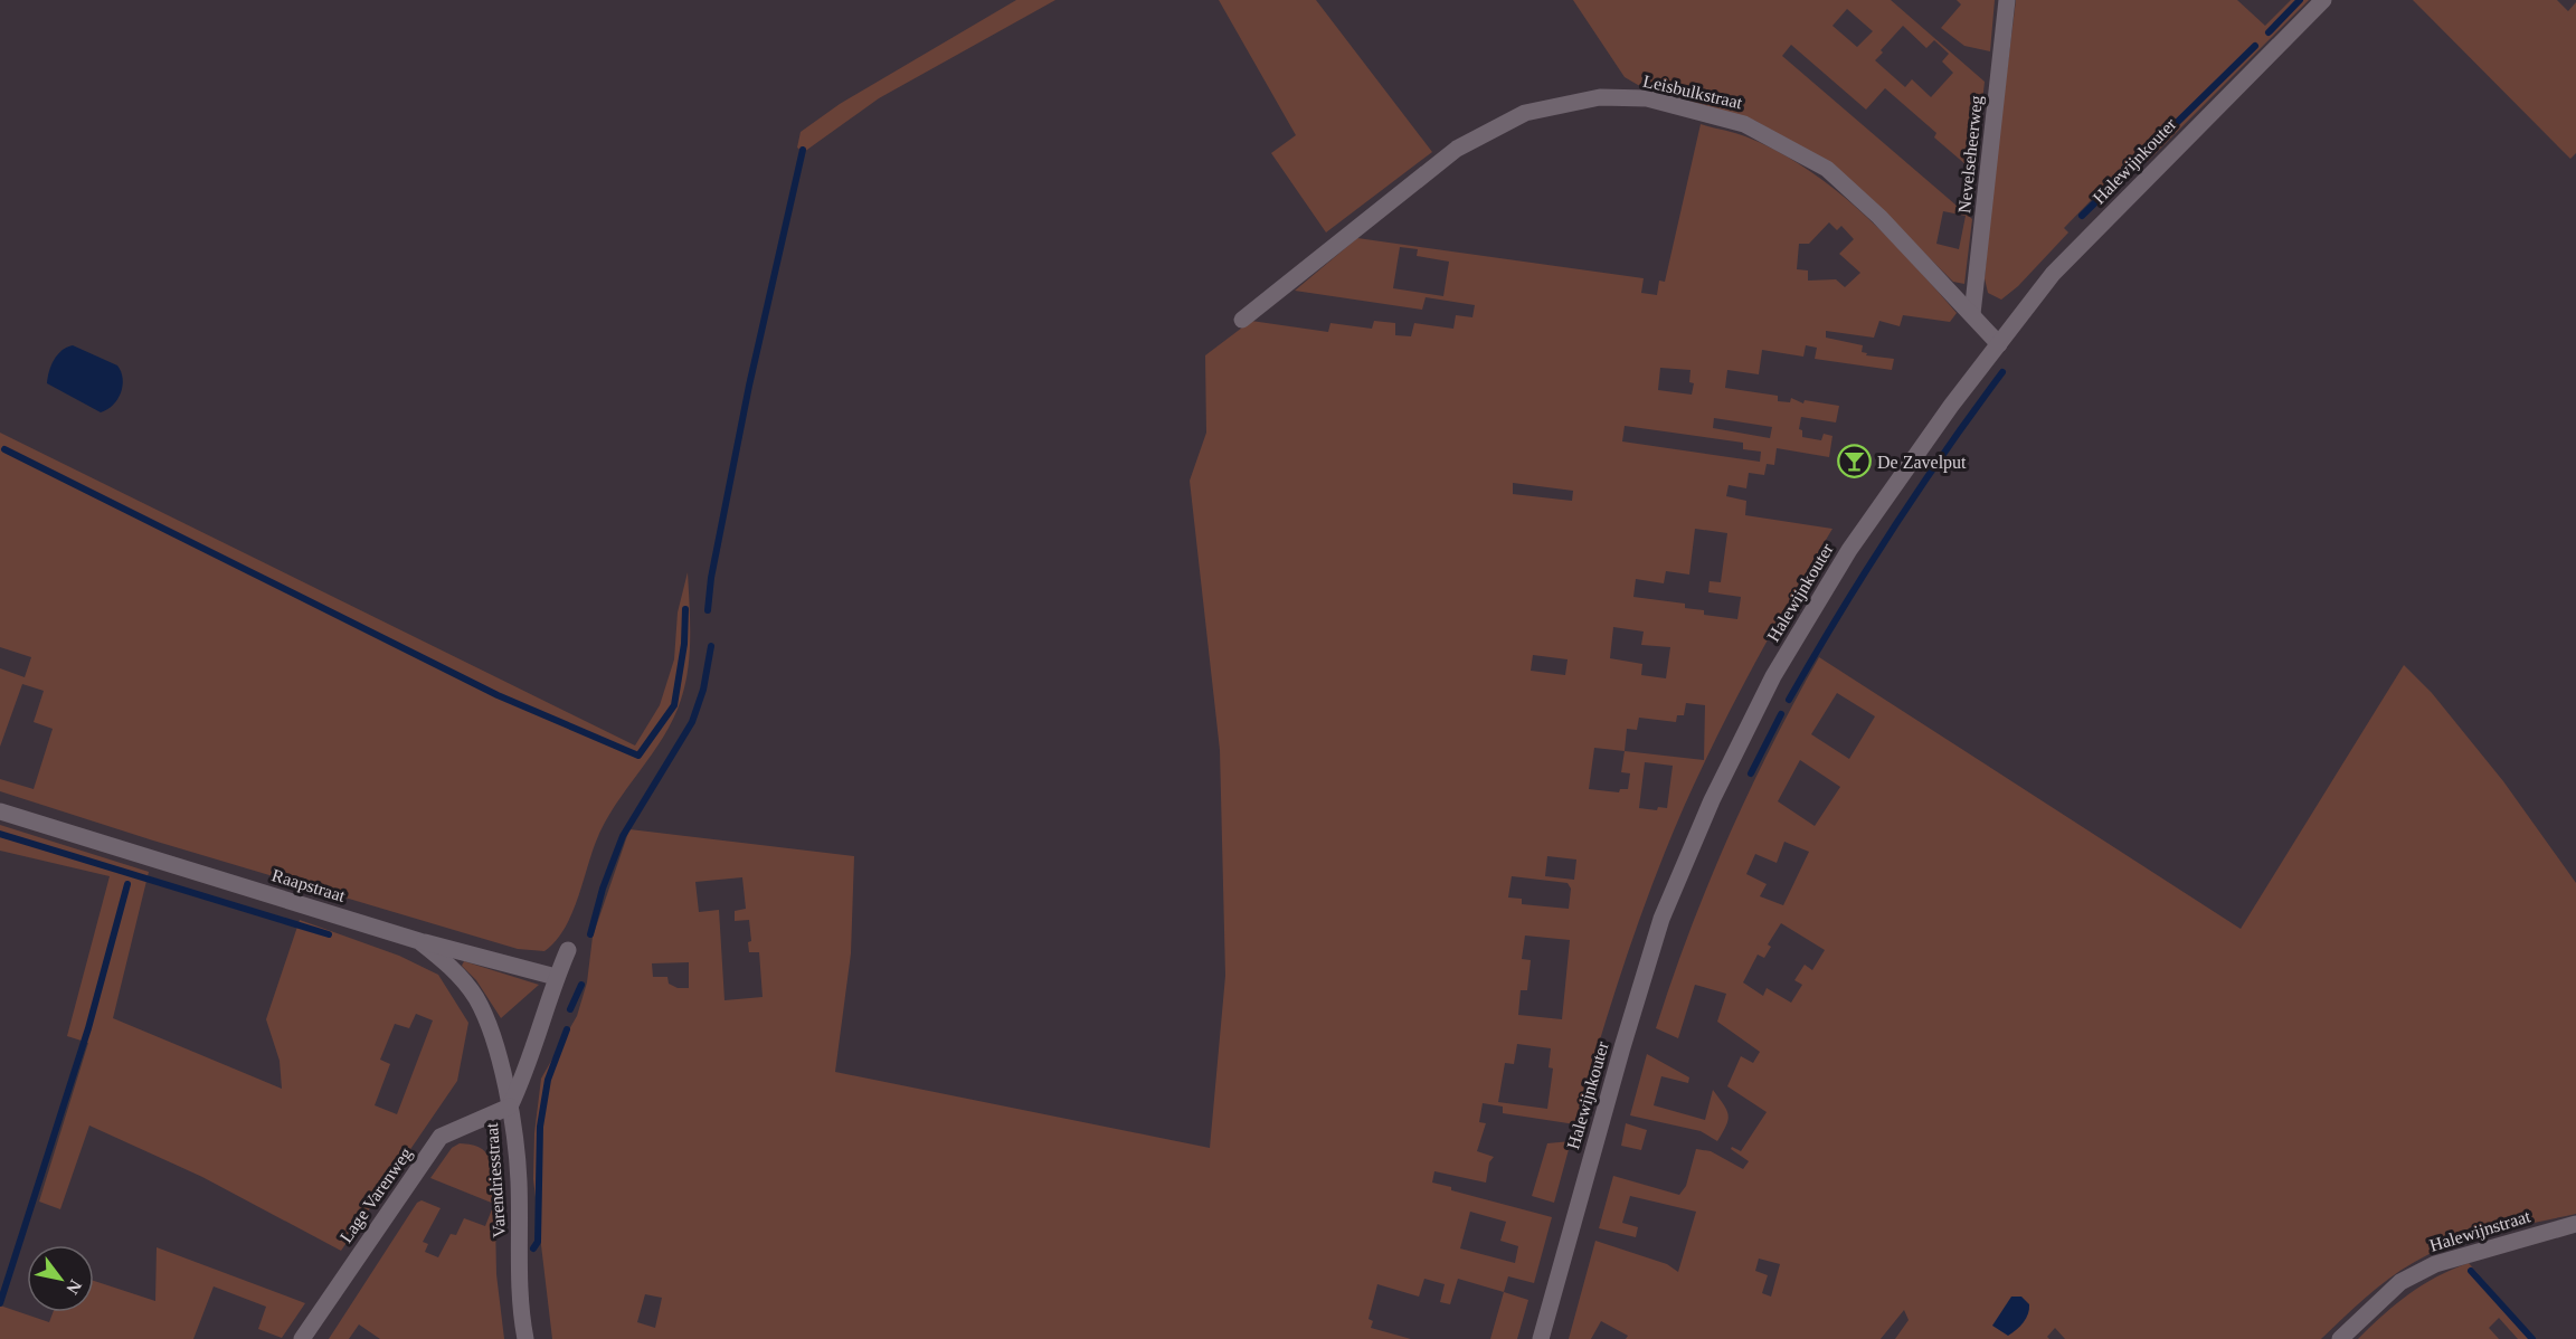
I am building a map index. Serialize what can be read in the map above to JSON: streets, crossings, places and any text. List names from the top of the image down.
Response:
{
  "streets": {
    "street": [
      "Leisbulkstraat",
      "Nevelseheerweg",
      "Halewijnkouter",
      "Raapstraat",
      "Varendriesstraat",
      "Lage Varenweg",
      "Halewijnstraat"
    ]
  },
  "crossings": [
    ["Leisbulkstraat", "Nevelseheerweg"],
    ["Leisbulkstraat", "Halewijnkouter"],
    ["Raapstraat", "Varendriesstraat"],
    ["Raapstraat", "Lage Varenweg"],
    ["Varendriesstraat", "Lage Varenweg"]
  ],
  "places": {
    "bar": ["De Zavelput"]
  },
  "north": "bottom right"
}
